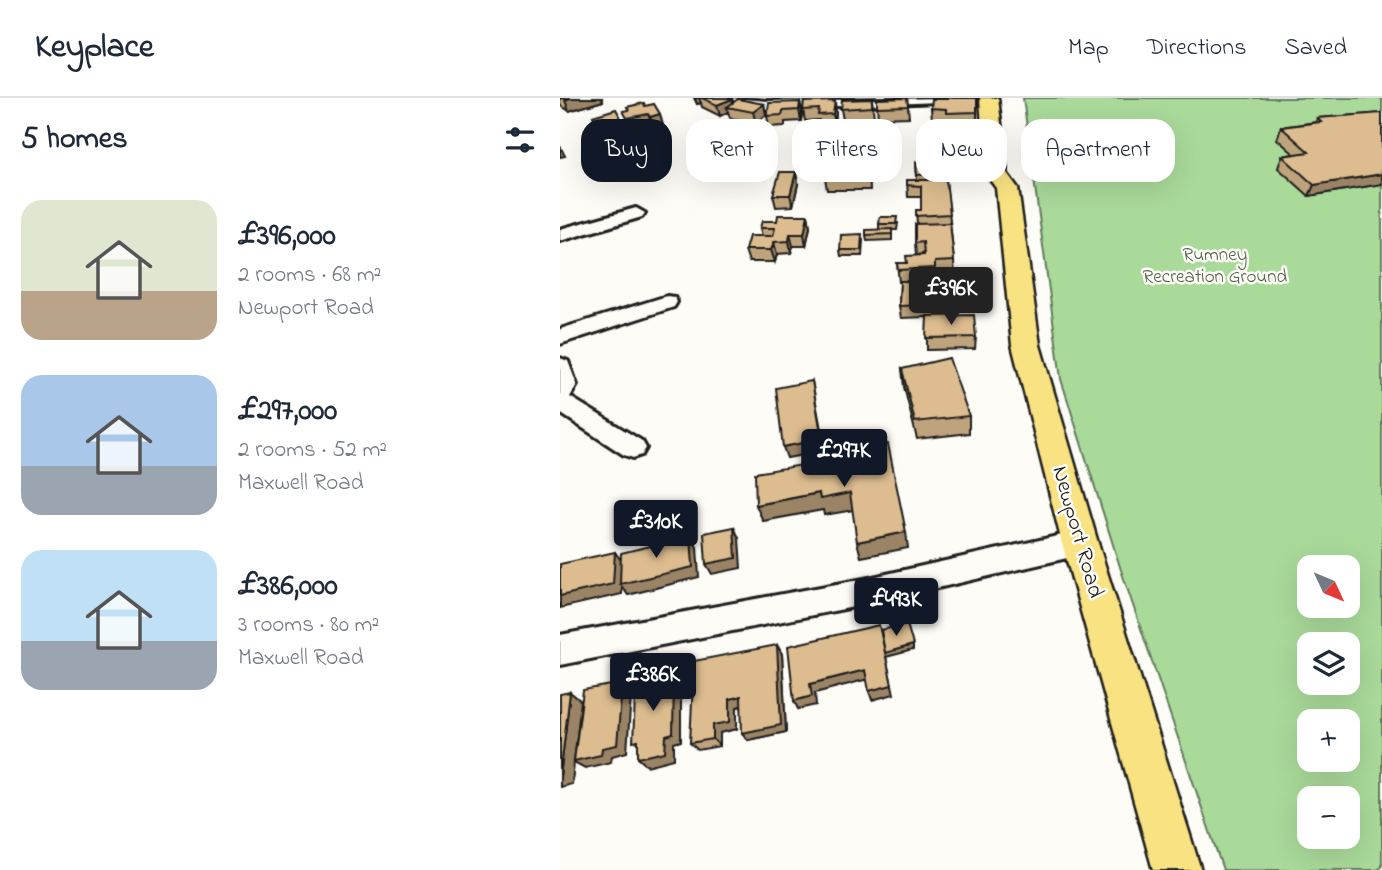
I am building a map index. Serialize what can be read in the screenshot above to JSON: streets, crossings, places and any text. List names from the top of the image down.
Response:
{
  "streets": {
    "main road": ["Newport Road"]
  },
  "parks": ["Rumney Recreation Ground"],
  "north": "bottom right",
  "page": {
    "header": "Keyplace",
    "nav": ["Map", "Directions", "Saved"],
    "heading": "5 homes",
    "chip": [
      "Buy",
      "Rent",
      "Filters",
      "New",
      "Apartment"
    ],
    "list": [
      {
        "name": "£396,000",
        "note": "2 rooms · 68 m² · Newport Road"
      },
      {
        "name": "£297,000",
        "note": "2 rooms · 52 m² · Maxwell Road"
      },
      {
        "name": "£386,000",
        "note": "3 rooms · 80 m² · Maxwell Road"
      }
    ],
    "price": [
      "£396K",
      "£297K",
      "£310K",
      "£493K",
      "£386K"
    ],
    "map_buttons": ["+", "−"]
  }
}
